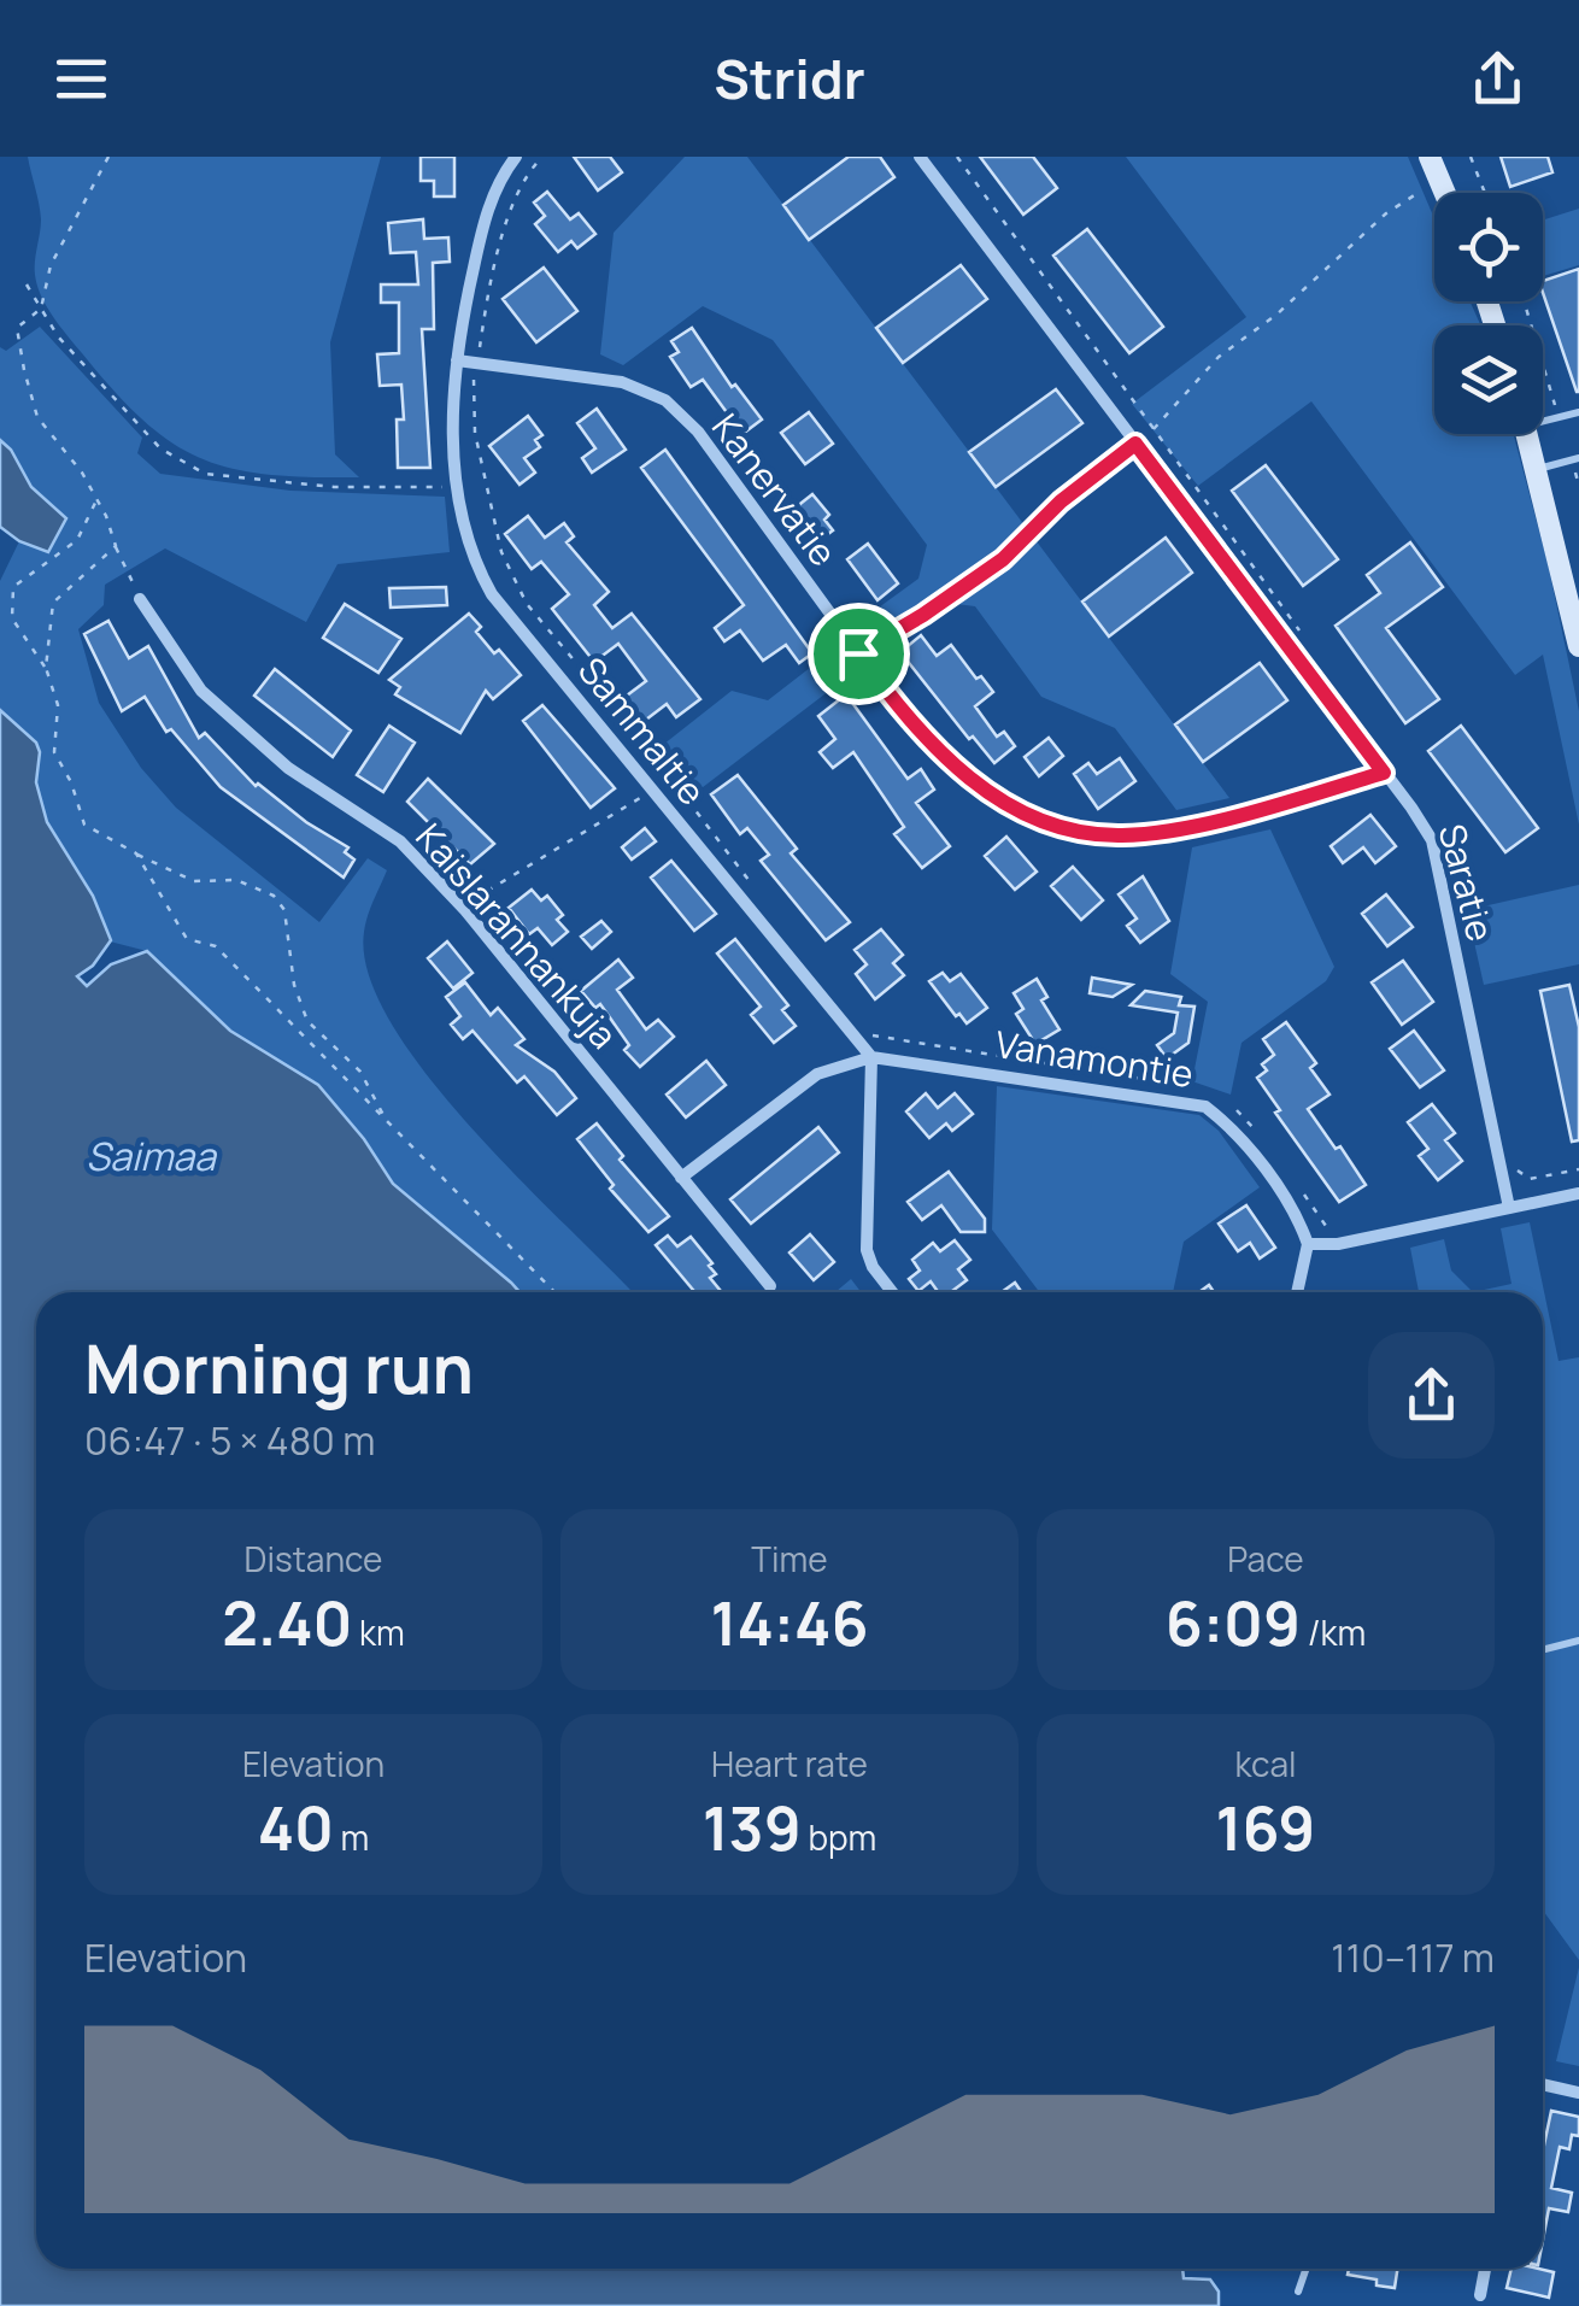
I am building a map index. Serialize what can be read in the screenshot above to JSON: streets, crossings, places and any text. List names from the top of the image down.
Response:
{
  "streets": {
    "street": [
      "Kanervatie",
      "Sammaltie",
      "Saratie",
      "Kaislarannankuja",
      "Vanamontie"
    ]
  },
  "crossings": [
    ["Kanervatie", "Sammaltie"],
    ["Kanervatie", "Saratie"],
    ["Sammaltie", "Vanamontie"]
  ],
  "water": ["Saimaa"],
  "page": {
    "header": "Stridr",
    "heading": ["Morning run", "06:47 · 5 × 480 m"],
    "stats": [
      ["Distance", "2.40 km"],
      ["Time", "14:46"],
      ["Pace", "6:09 /km"],
      ["Elevation", "40 m"],
      ["Heart rate", "139 bpm"],
      ["kcal", "169"]
    ],
    "chart": ["Elevation", "110–117 m"]
  }
}
